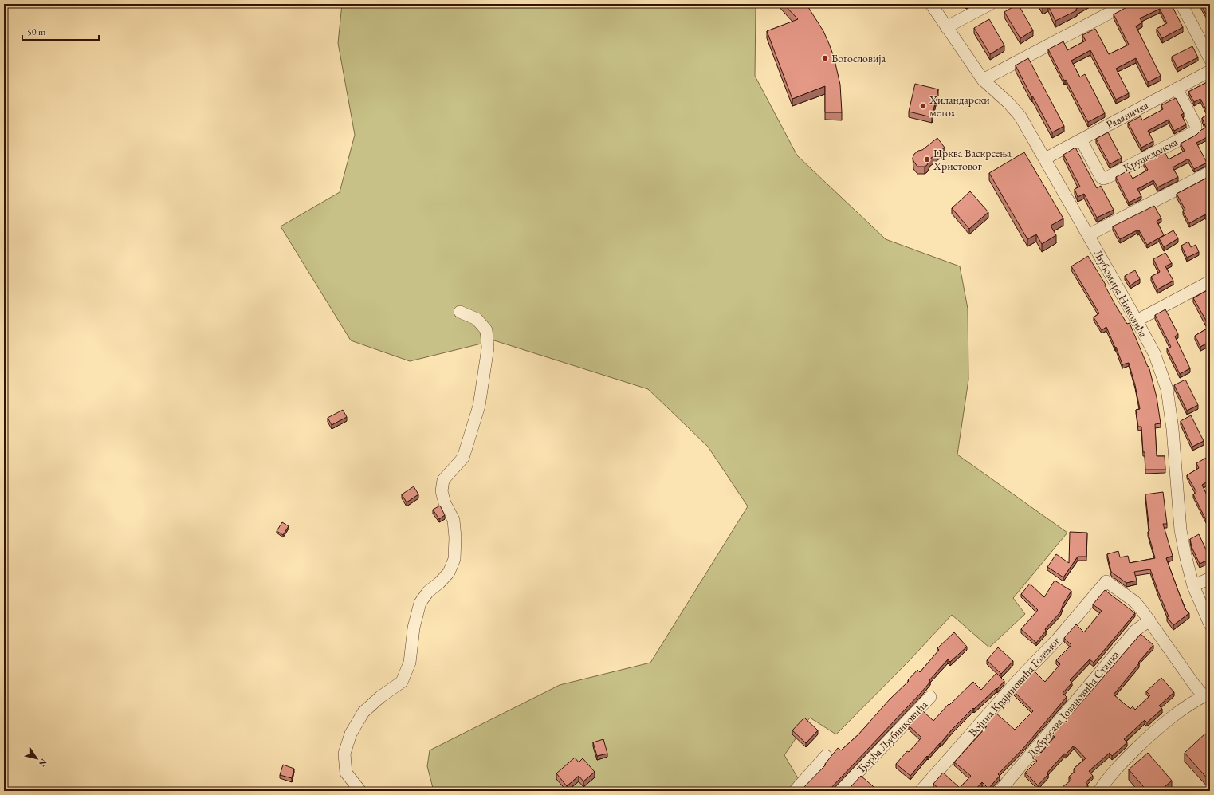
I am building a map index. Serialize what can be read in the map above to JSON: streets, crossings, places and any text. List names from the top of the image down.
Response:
{
  "streets": {
    "street": [
      "Раваничка",
      "Крушедолска",
      "Љубомира Николића",
      "Војина Крајиновића Големог",
      "Добросава Јовановића Станка",
      "Ђорђа Љубинковића"
    ]
  },
  "crossings": [
    ["Раваничка", "Крушедолска"],
    ["Раваничка", "Љубомира Николића"],
    ["Војина Крајиновића Големог", "Добросава Јовановића Станка"]
  ],
  "places": ["Богословија", "Хиландарски метох", "Црква Васкрсења Христовог"],
  "scale_bar": "50 m",
  "north": "bottom right"
}
